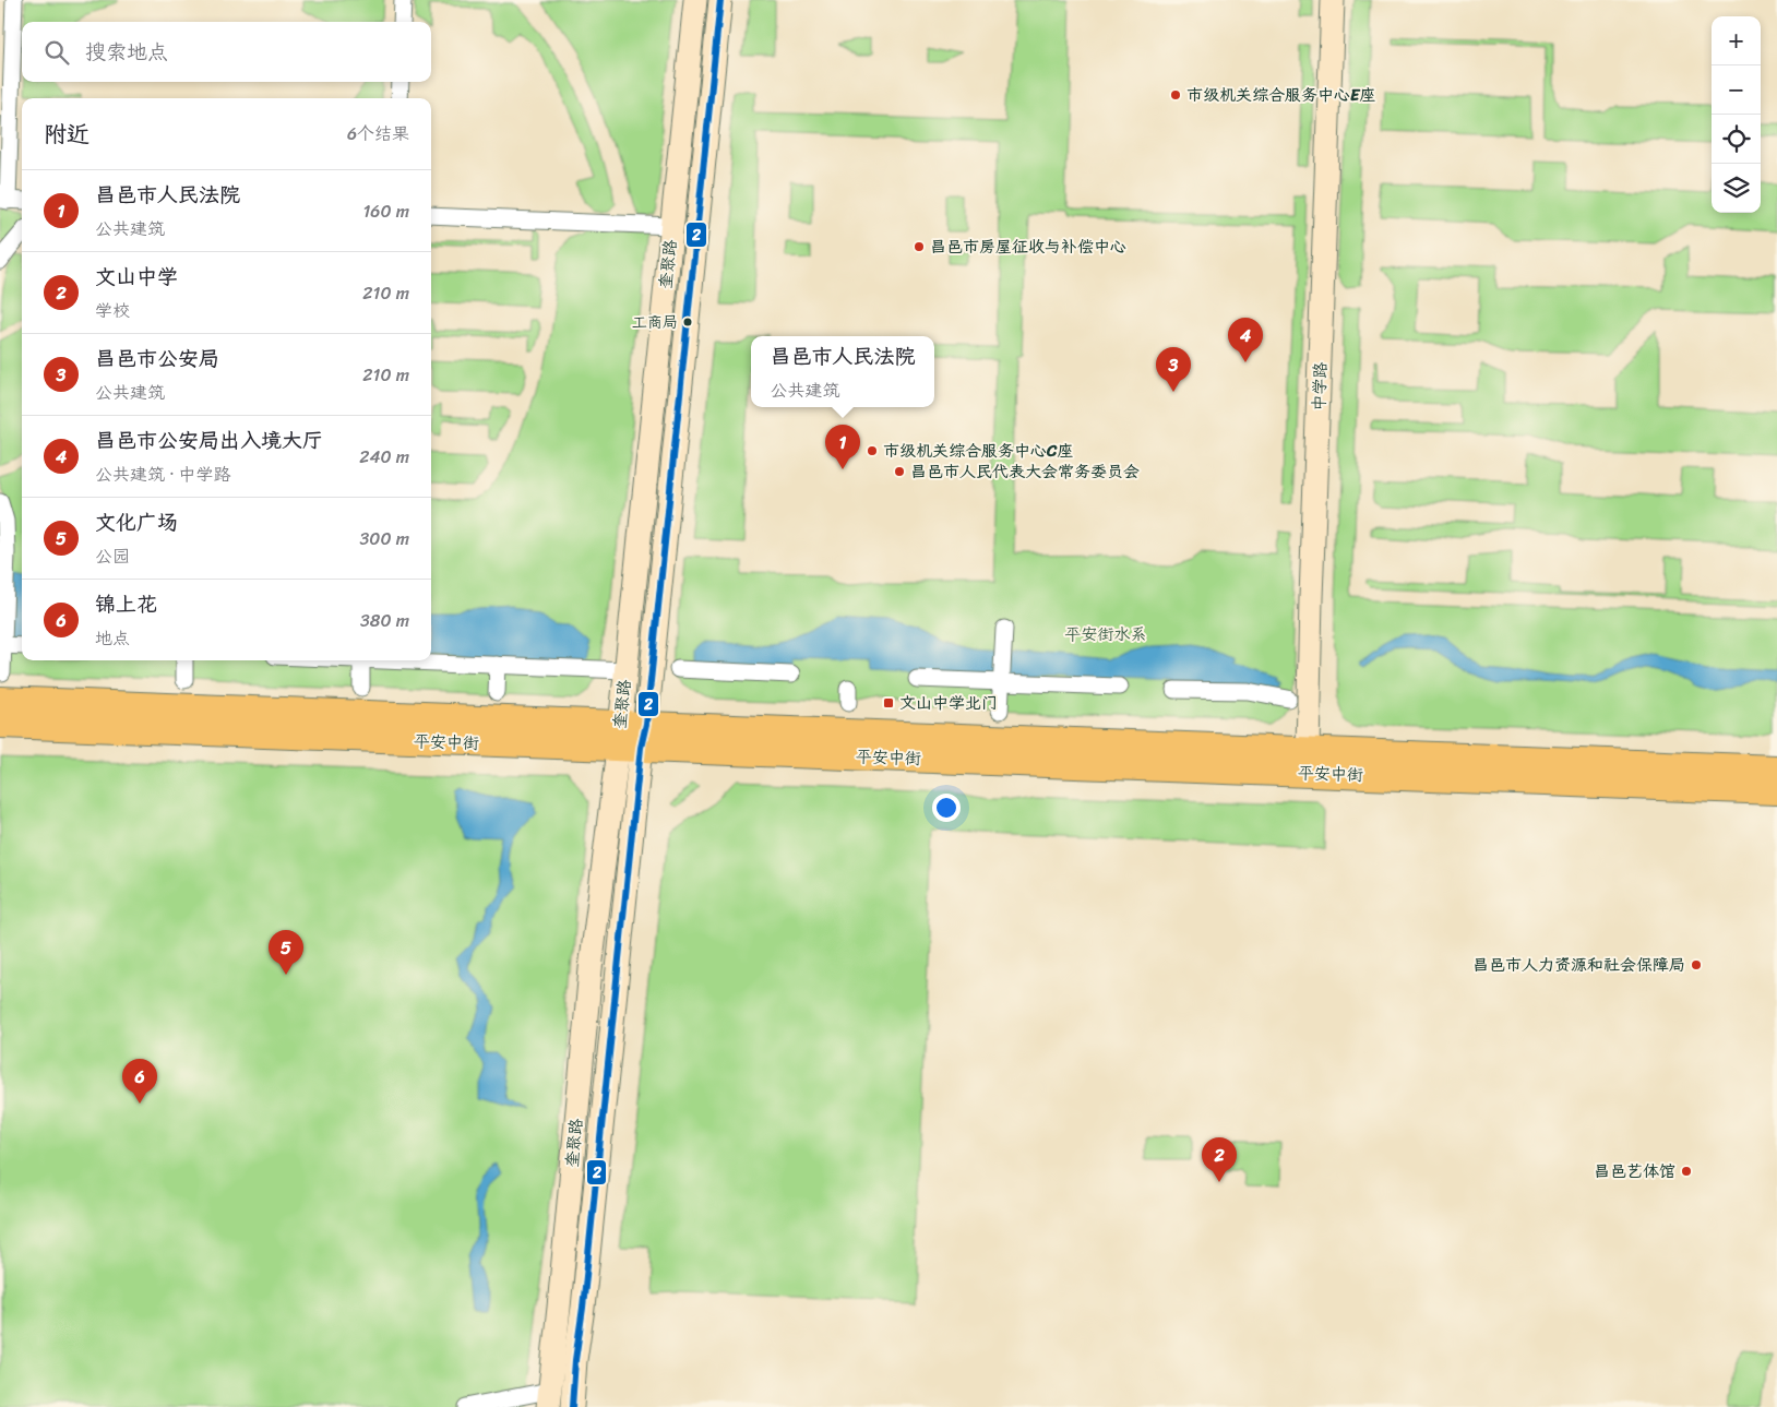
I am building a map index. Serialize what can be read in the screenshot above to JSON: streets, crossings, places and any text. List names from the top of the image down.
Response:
{
  "streets": {
    "main road": ["奎聚路", "中学路", "平安中街"]
  },
  "crossings": [
    ["奎聚路", "平安中街"],
    ["中学路", "平安中街"]
  ],
  "parks": ["平安街水系"],
  "places": {
    "other": [
      "市级机关综合服务中心E座",
      "昌邑市房屋征收与补偿中心",
      "工商局",
      "市级机关综合服务中心C座",
      "昌邑市人民代表大会常务委员会",
      "昌邑市人力资源和社会保障局",
      "昌邑艺体馆"
    ],
    "transit": ["文山中学北门"]
  },
  "lines": ["transit line 2"],
  "page": {
    "map_buttons": ["+", "−"],
    "search": "搜索地点",
    "heading": ["附近", "6个结果"],
    "list": [
      {
        "mark": "1",
        "name": "昌邑市人民法院",
        "note": "公共建筑",
        "value": "160 m"
      },
      {
        "mark": "2",
        "name": "文山中学",
        "note": "学校",
        "value": "210 m"
      },
      {
        "mark": "3",
        "name": "昌邑市公安局",
        "note": "公共建筑",
        "value": "210 m"
      },
      {
        "mark": "4",
        "name": "昌邑市公安局出入境大厅",
        "note": "公共建筑 · 中学路",
        "value": "240 m"
      },
      {
        "mark": "5",
        "name": "文化广场",
        "note": "公园",
        "value": "300 m"
      },
      {
        "mark": "6",
        "name": "锦上花",
        "note": "地点",
        "value": "380 m"
      }
    ],
    "pins": [
      "4",
      "3",
      "1",
      "5",
      "6",
      "2"
    ],
    "popup": ["昌邑市人民法院", "公共建筑"]
  }
}
